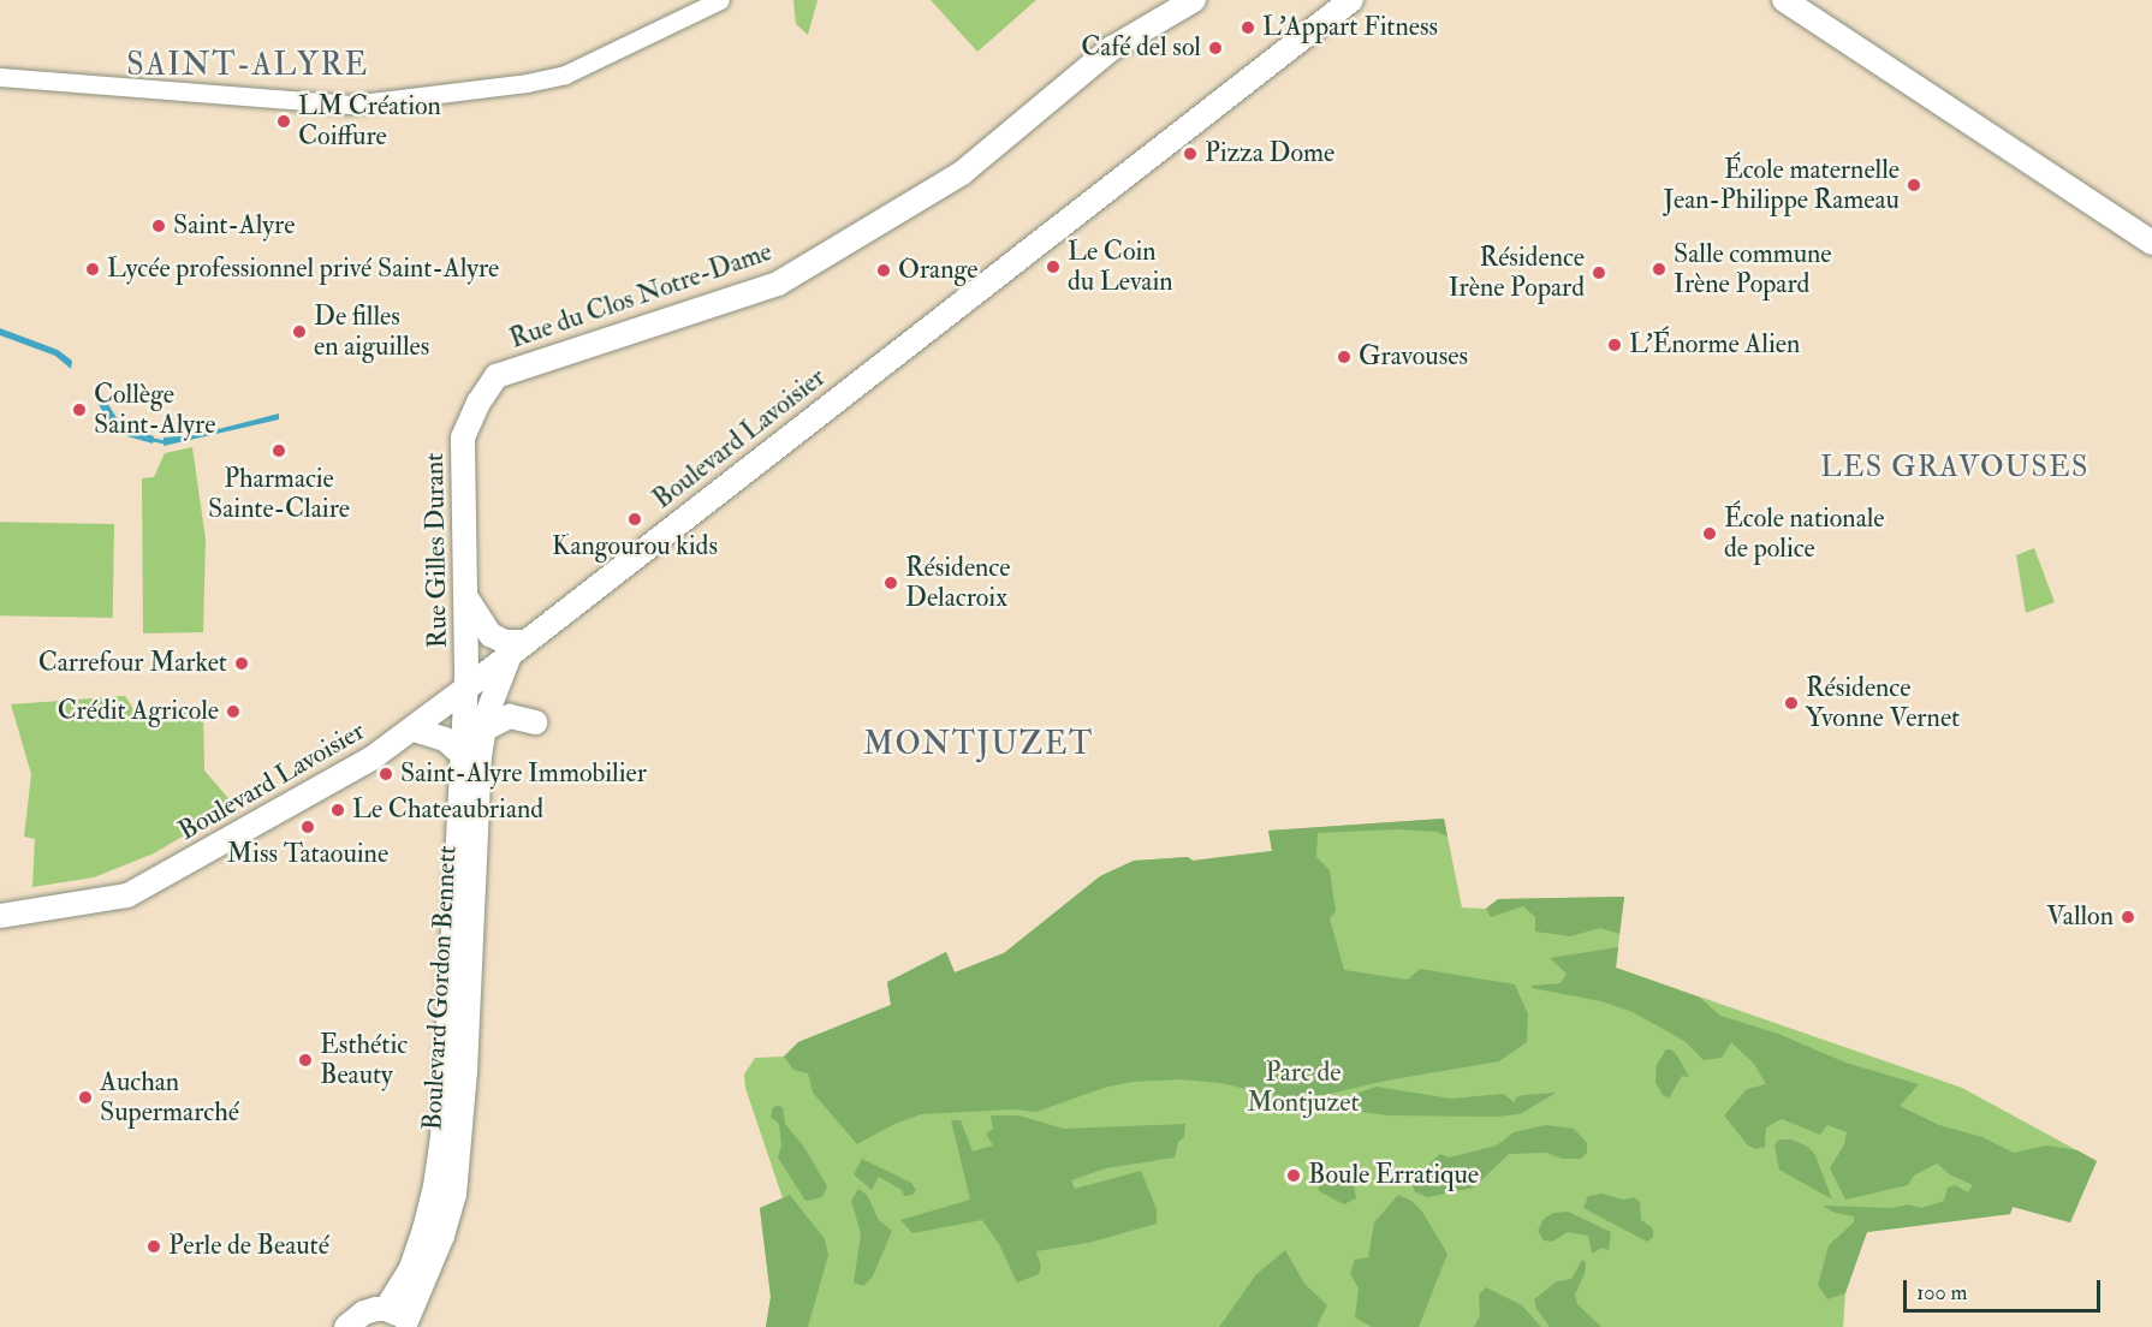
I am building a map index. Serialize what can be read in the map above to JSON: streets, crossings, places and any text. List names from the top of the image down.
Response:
{
  "streets": {
    "main road": [
      "Rue du Clos Notre-Dame",
      "Boulevard Lavoisier",
      "Rue Gilles Durant",
      "Boulevard Gordon Bennett"
    ]
  },
  "crossings": [
    ["Rue du Clos Notre-Dame", "Rue Gilles Durant"],
    ["Boulevard Lavoisier", "Rue Gilles Durant"],
    ["Boulevard Lavoisier", "Boulevard Gordon Bennett"],
    ["Rue Gilles Durant", "Boulevard Gordon Bennett"]
  ],
  "districts": ["SAINT-ALYRE", "LES GRAVOUSES", "MONTJUZET"],
  "parks": ["Parc de Montjuzet"],
  "places": [
    "L'Appart Fitness",
    "Café del sol",
    "LM Création Coiffure",
    "Pizza Dome",
    "École maternelle Jean-Philippe Rameau",
    "Saint-Alyre",
    "Le Coin du Levain",
    "Lycée professionnel privé Saint-Alyre",
    "Salle commune Irène Popard",
    "Orange",
    "Résidence Irène Popard",
    "De filles en aiguilles",
    "L'Énorme Alien",
    "Gravouses",
    "Collège Saint-Alyre",
    "Pharmacie Sainte-Claire",
    "Kangourou kids",
    "École nationale de police",
    "Résidence Delacroix",
    "Carrefour Market",
    "Résidence Yvonne Vernet",
    "Crédit Agricole",
    "Saint-Alyre Immobilier",
    "Le Chateaubriand",
    "Miss Tataouine",
    "Vallon",
    "Esthétic Beauty",
    "Auchan Supermarché",
    "Boule Erratique",
    "Perle de Beauté"
  ],
  "scale_bar": "100 m"
}
